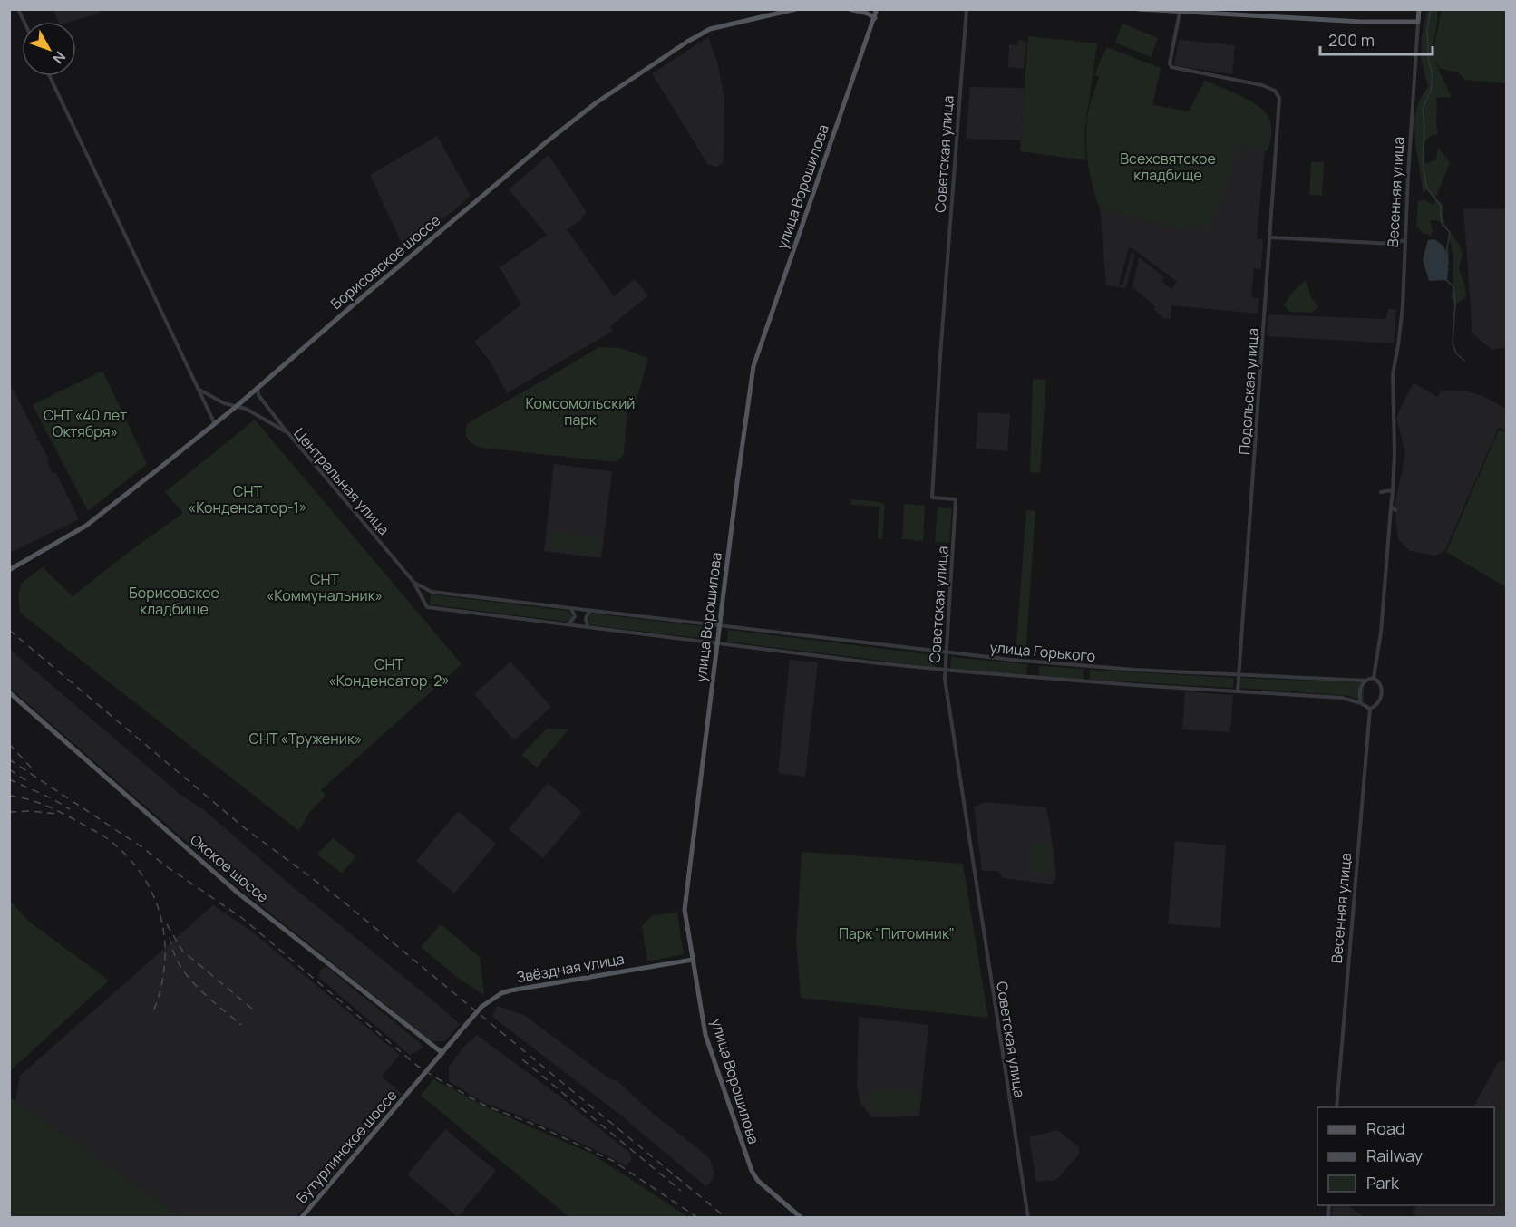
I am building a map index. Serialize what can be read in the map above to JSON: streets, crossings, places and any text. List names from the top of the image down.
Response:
{
  "streets": {
    "main road": [
      "улица Ворошилова",
      "Весенняя улица",
      "Борисовское шоссе",
      "Окское шоссе",
      "Звёздная улица",
      "Бутурлинское шоссе"
    ],
    "street": [
      "Советская улица",
      "Подольская улица",
      "Центральная улица",
      "улица Горького"
    ]
  },
  "crossings": [
    ["Советская улица", "улица Горького"],
    ["улица Ворошилова", "Центральная улица"],
    ["улица Ворошилова", "улица Горького"],
    ["улица Ворошилова", "Звёздная улица"],
    ["Весенняя улица", "улица Горького"],
    ["Борисовское шоссе", "Центральная улица"],
    ["Подольская улица", "улица Горького"],
    ["Центральная улица", "улица Горького"],
    ["Окское шоссе", "Звёздная улица"],
    ["Окское шоссе", "Бутурлинское шоссе"],
    ["Звёздная улица", "Бутурлинское шоссе"]
  ],
  "parks": [
    "Всехсвятское кладбище",
    "Комсомольский парк",
    "СНТ «40 лет Октября»",
    "СНТ «Конденсатор-1»",
    "СНТ «Коммунальник»",
    "Борисовское кладбище",
    "СНТ «Конденсатор-2»",
    "СНТ «Труженик»",
    "Парк \"Питомник\""
  ],
  "legend": ["Road", "Railway", "Park"],
  "scale_bar": "200 m",
  "north": "bottom right"
}
